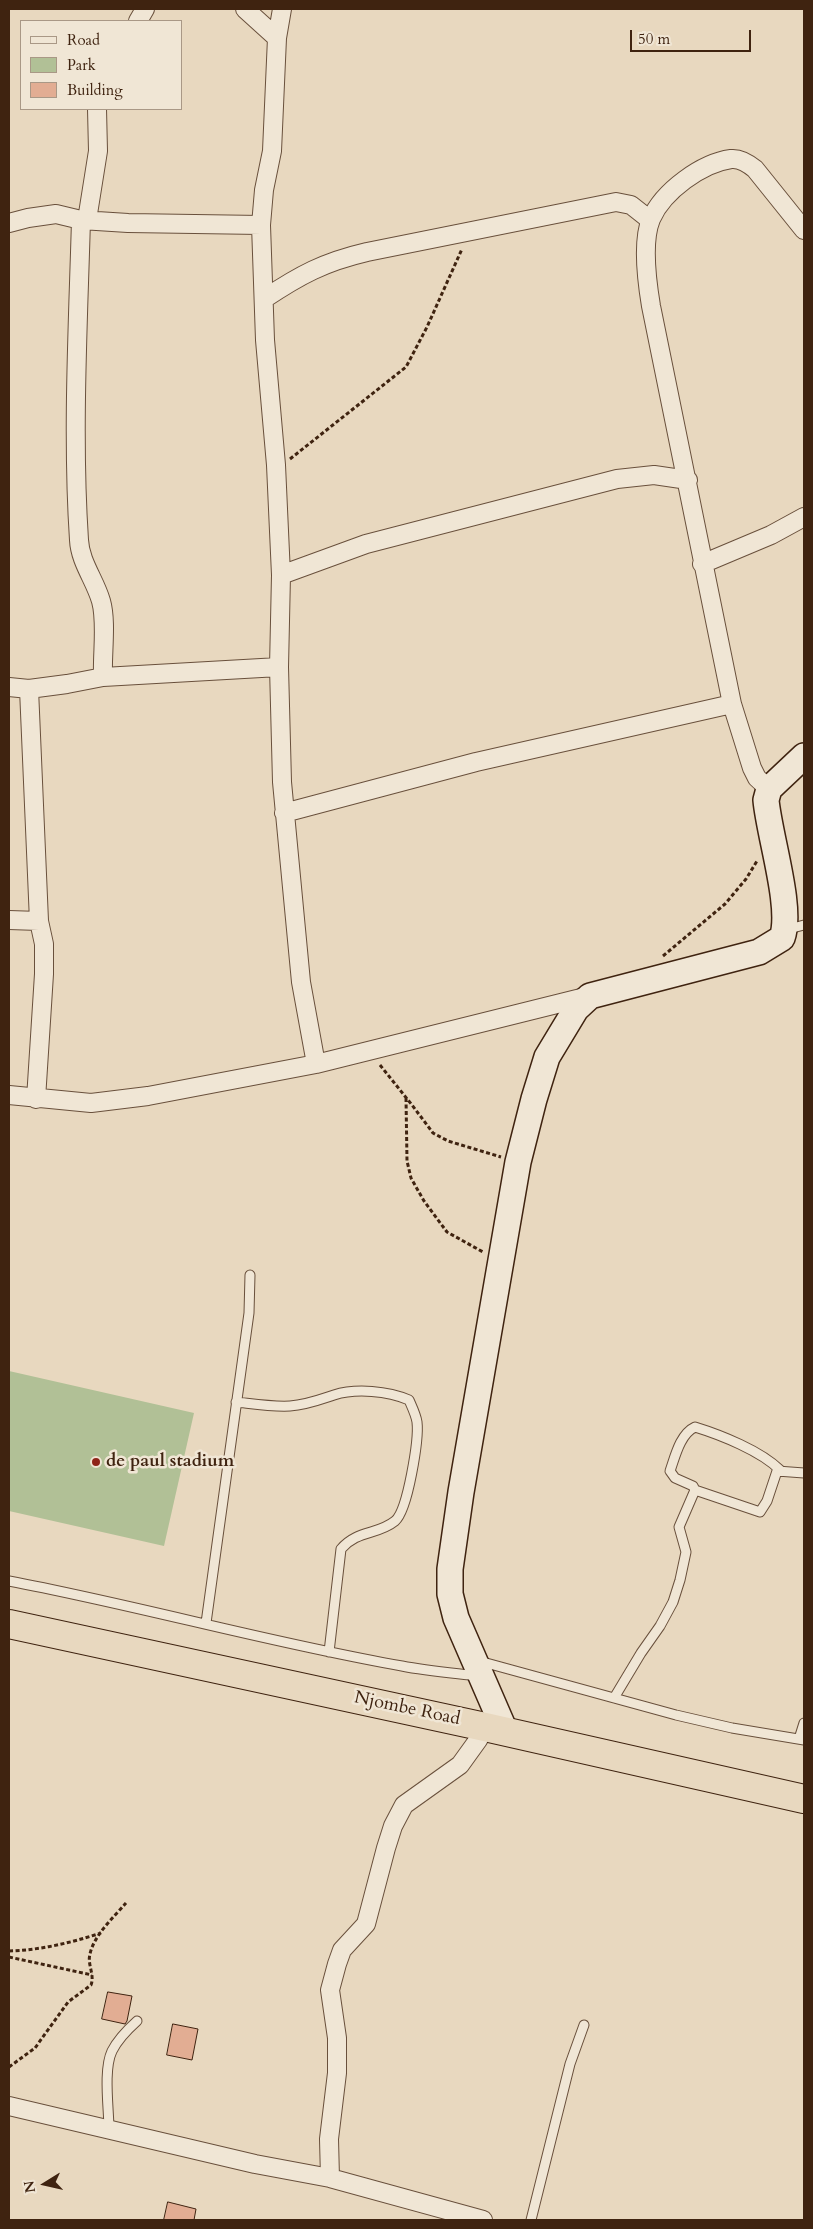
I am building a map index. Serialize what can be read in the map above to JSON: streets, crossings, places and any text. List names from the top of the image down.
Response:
{
  "streets": {
    "highway": ["Njombe Road"]
  },
  "places": ["de paul stadium"],
  "legend": ["Road", "Park", "Building"],
  "scale_bar": "50 m",
  "north": "left"
}
